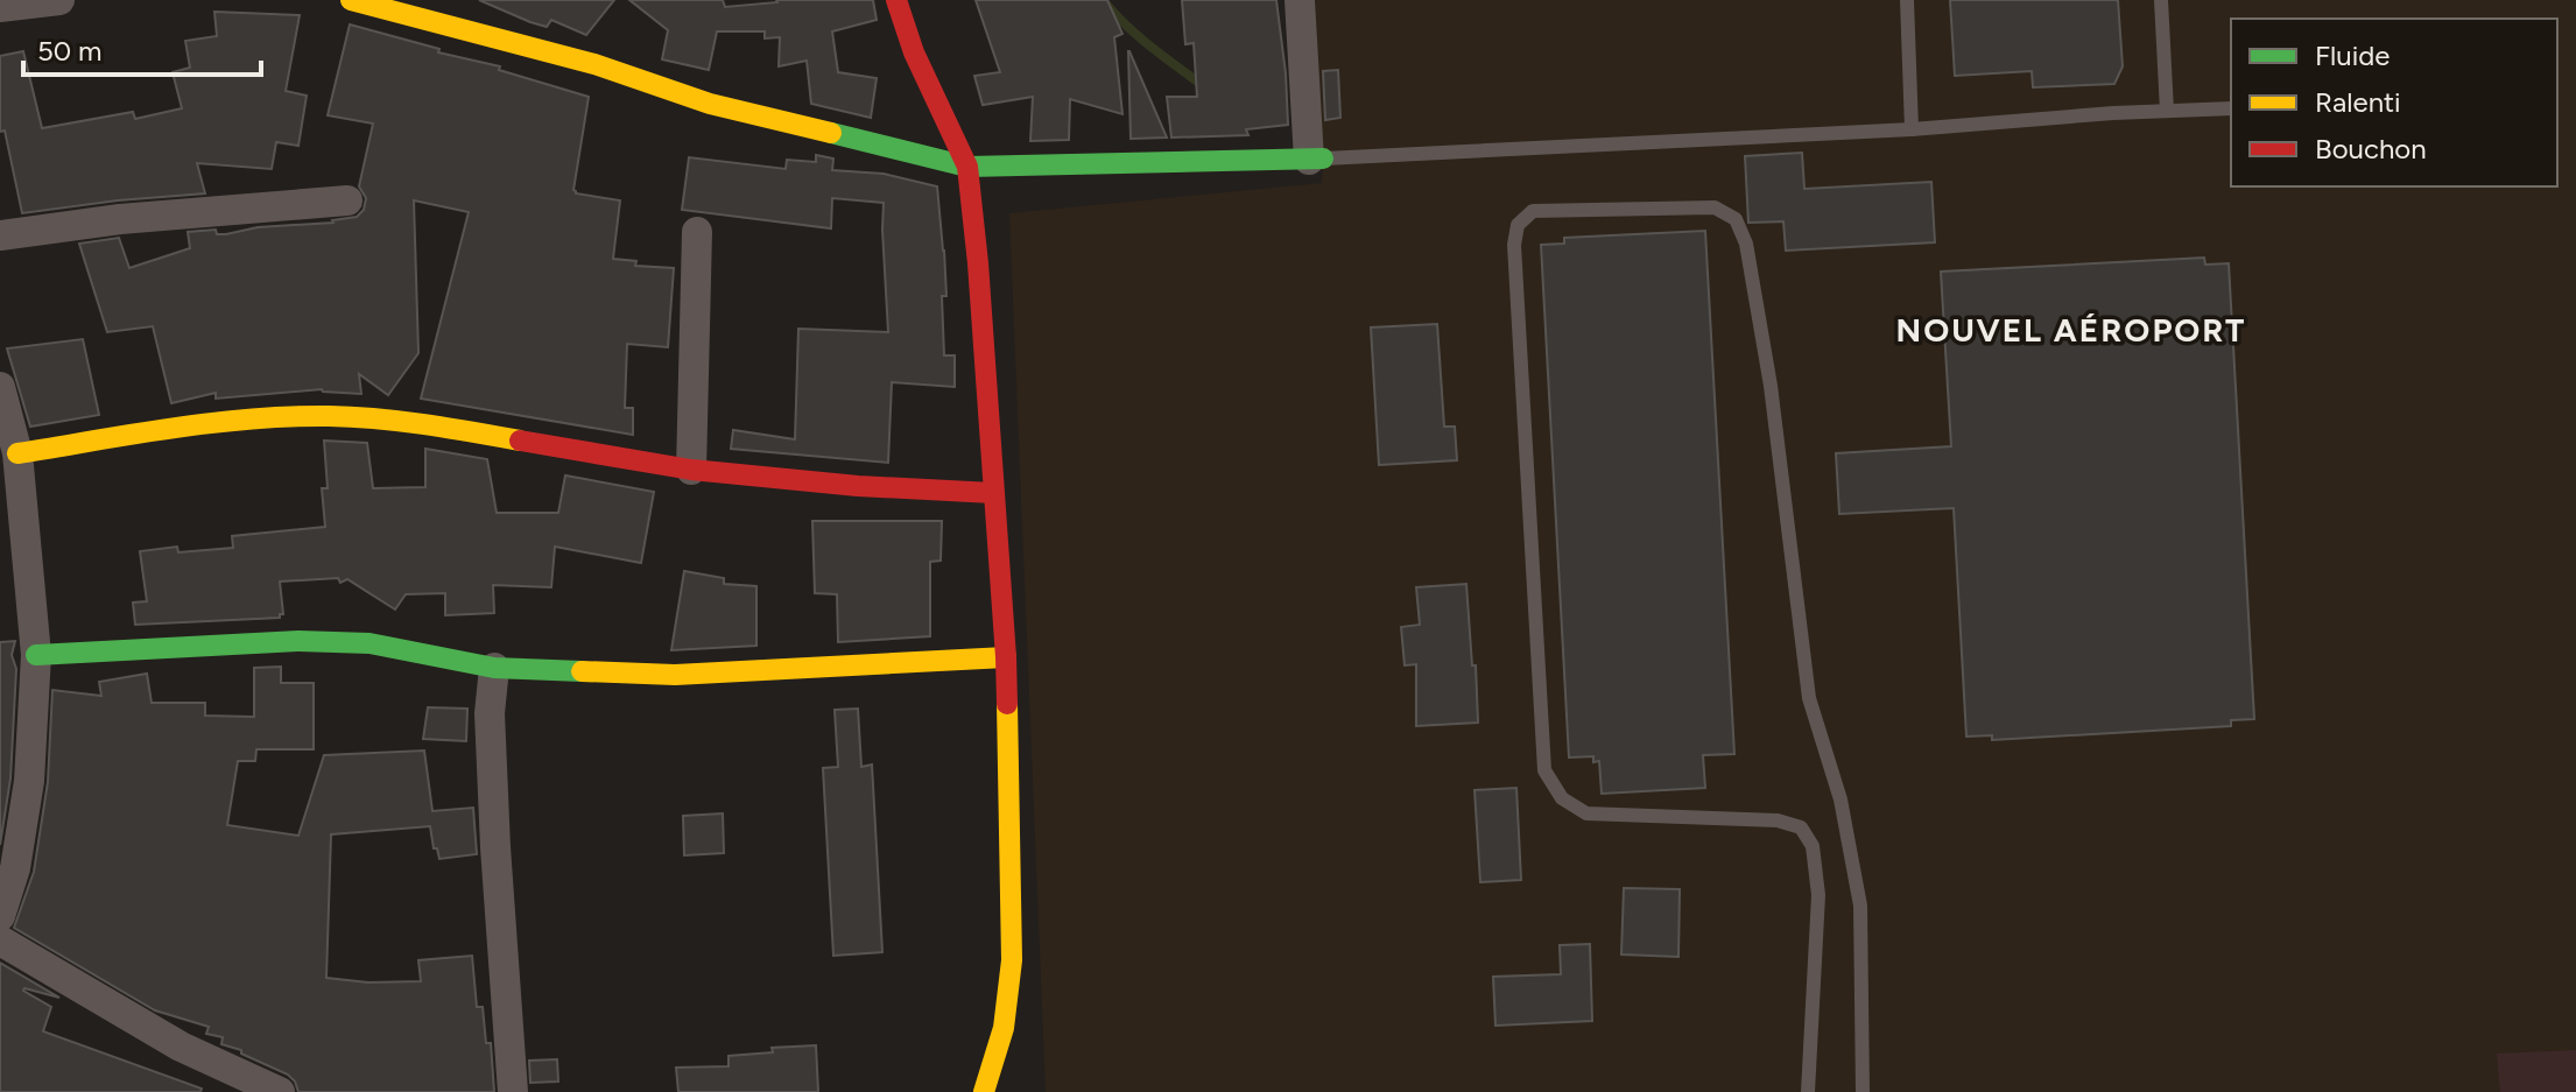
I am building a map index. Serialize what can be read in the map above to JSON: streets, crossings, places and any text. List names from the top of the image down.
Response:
{
  "districts": ["NOUVEL AÉROPORT"],
  "legend": ["Fluide", "Ralenti", "Bouchon"],
  "scale_bar": "50 m"
}
